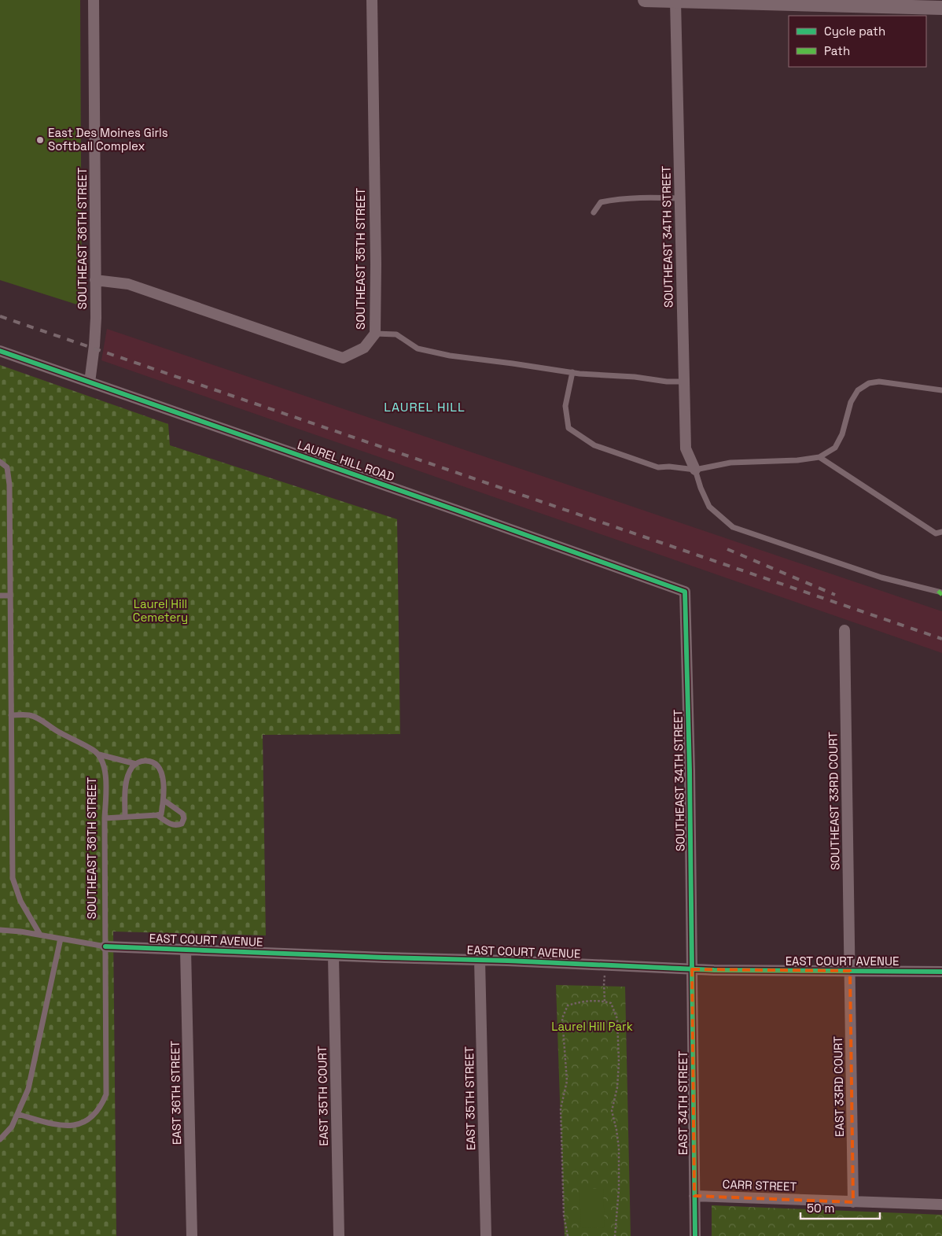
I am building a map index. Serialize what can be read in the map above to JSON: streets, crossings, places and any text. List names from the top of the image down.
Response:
{
  "streets": {
    "street": [
      "SOUTHEAST 34TH STREET",
      "SOUTHEAST 36TH STREET",
      "SOUTHEAST 35TH STREET",
      "LAUREL HILL ROAD",
      "SOUTHEAST 33RD COURT",
      "EAST COURT AVENUE",
      "EAST 33RD COURT",
      "EAST 36TH STREET",
      "EAST 35TH COURT",
      "EAST 35TH STREET",
      "EAST 34TH STREET",
      "CARR STREET"
    ]
  },
  "crossings": [
    ["SOUTHEAST 34TH STREET", "LAUREL HILL ROAD"],
    ["SOUTHEAST 34TH STREET", "EAST COURT AVENUE"],
    ["SOUTHEAST 34TH STREET", "EAST 34TH STREET"],
    ["SOUTHEAST 36TH STREET", "SOUTHEAST 35TH STREET"],
    ["SOUTHEAST 36TH STREET", "LAUREL HILL ROAD"],
    ["SOUTHEAST 36TH STREET", "EAST COURT AVENUE"],
    ["SOUTHEAST 33RD COURT", "EAST COURT AVENUE"],
    ["SOUTHEAST 33RD COURT", "EAST 33RD COURT"],
    ["EAST COURT AVENUE", "EAST 33RD COURT"],
    ["EAST COURT AVENUE", "EAST 36TH STREET"],
    ["EAST COURT AVENUE", "EAST 35TH COURT"],
    ["EAST COURT AVENUE", "EAST 35TH STREET"],
    ["EAST COURT AVENUE", "EAST 34TH STREET"],
    ["EAST 33RD COURT", "CARR STREET"],
    ["EAST 34TH STREET", "CARR STREET"]
  ],
  "districts": ["LAUREL HILL"],
  "parks": ["Laurel Hill Cemetery", "Laurel Hill Park"],
  "places": ["East Des Moines Girls Softball Complex"],
  "legend": ["Cycle path", "Path"],
  "scale_bar": "50 m"
}
